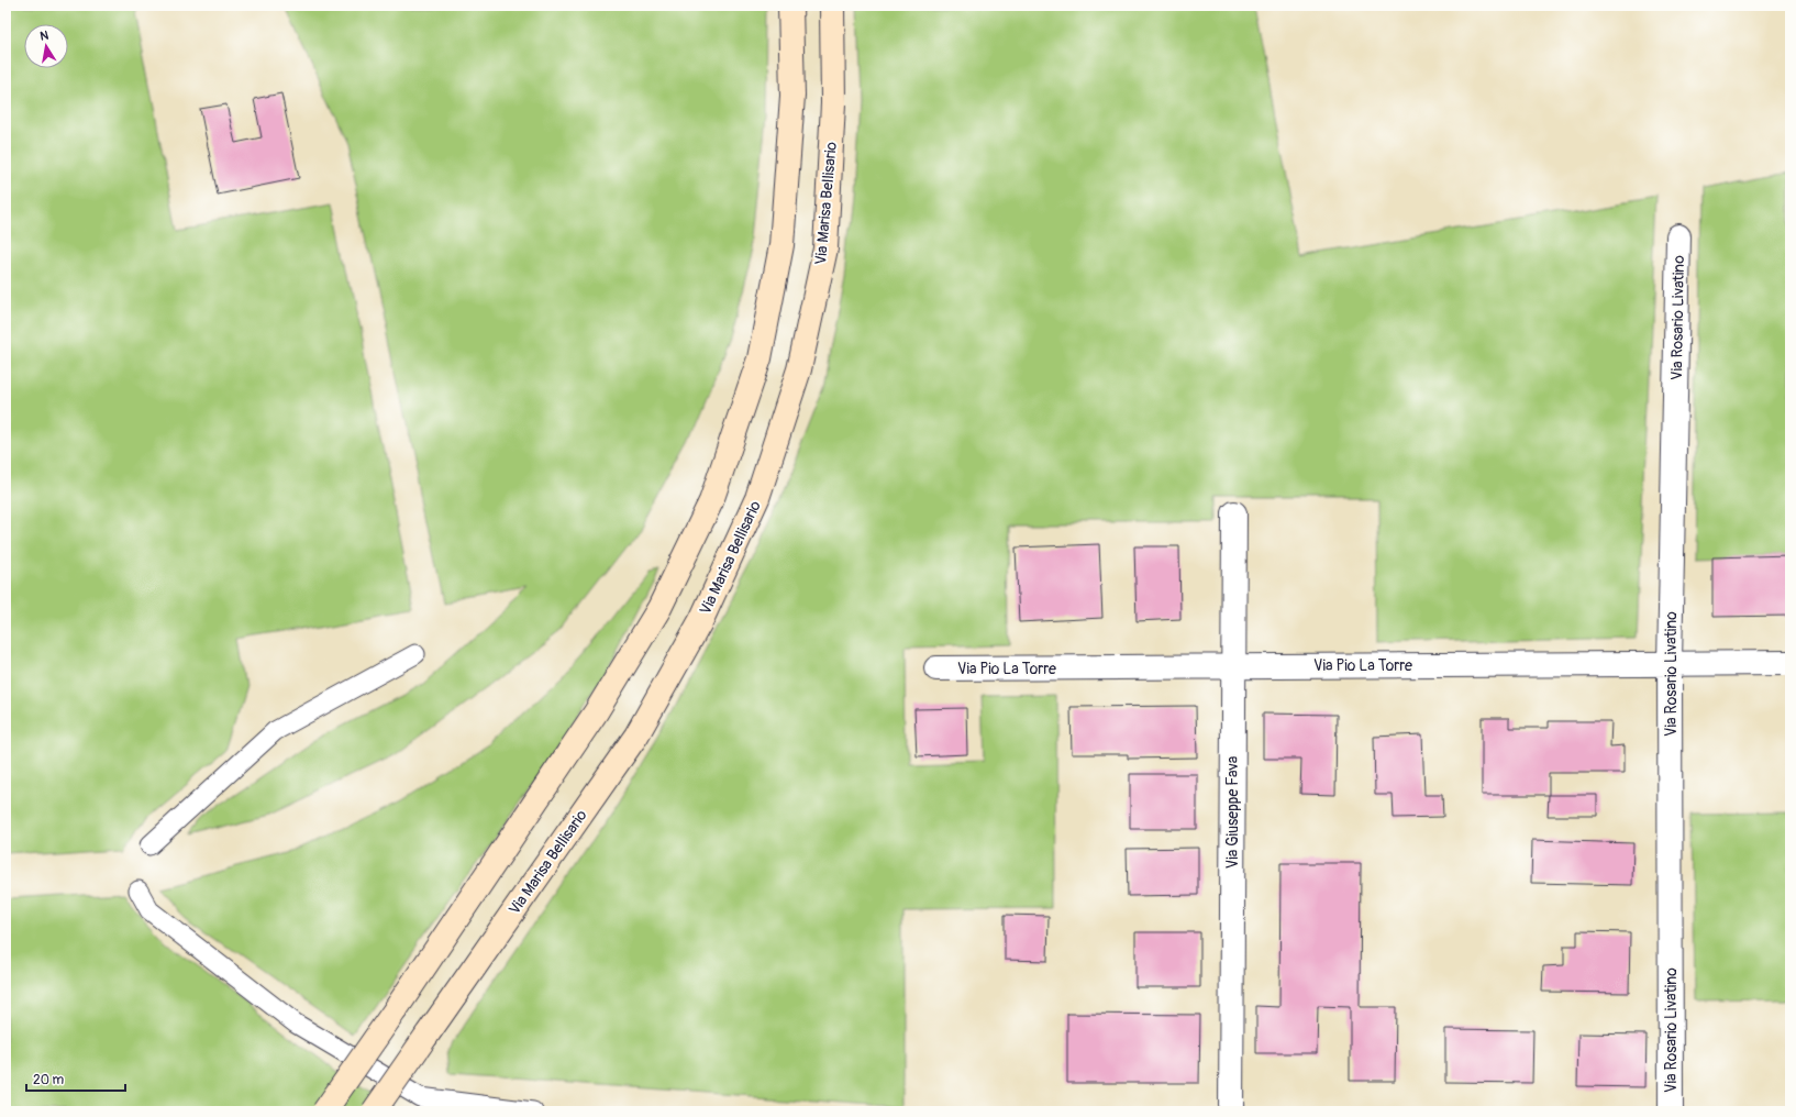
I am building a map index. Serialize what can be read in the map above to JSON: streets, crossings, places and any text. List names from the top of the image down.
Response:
{
  "streets": {
    "main road": ["Via Marisa Bellisario"],
    "street": ["Via Rosario Livatino", "Via Pio La Torre", "Via Giuseppe Fava"]
  },
  "crossings": [
    ["Via Rosario Livatino", "Via Pio La Torre"],
    ["Via Pio La Torre", "Via Giuseppe Fava"]
  ],
  "scale_bar": "20 m",
  "north": "top"
}
